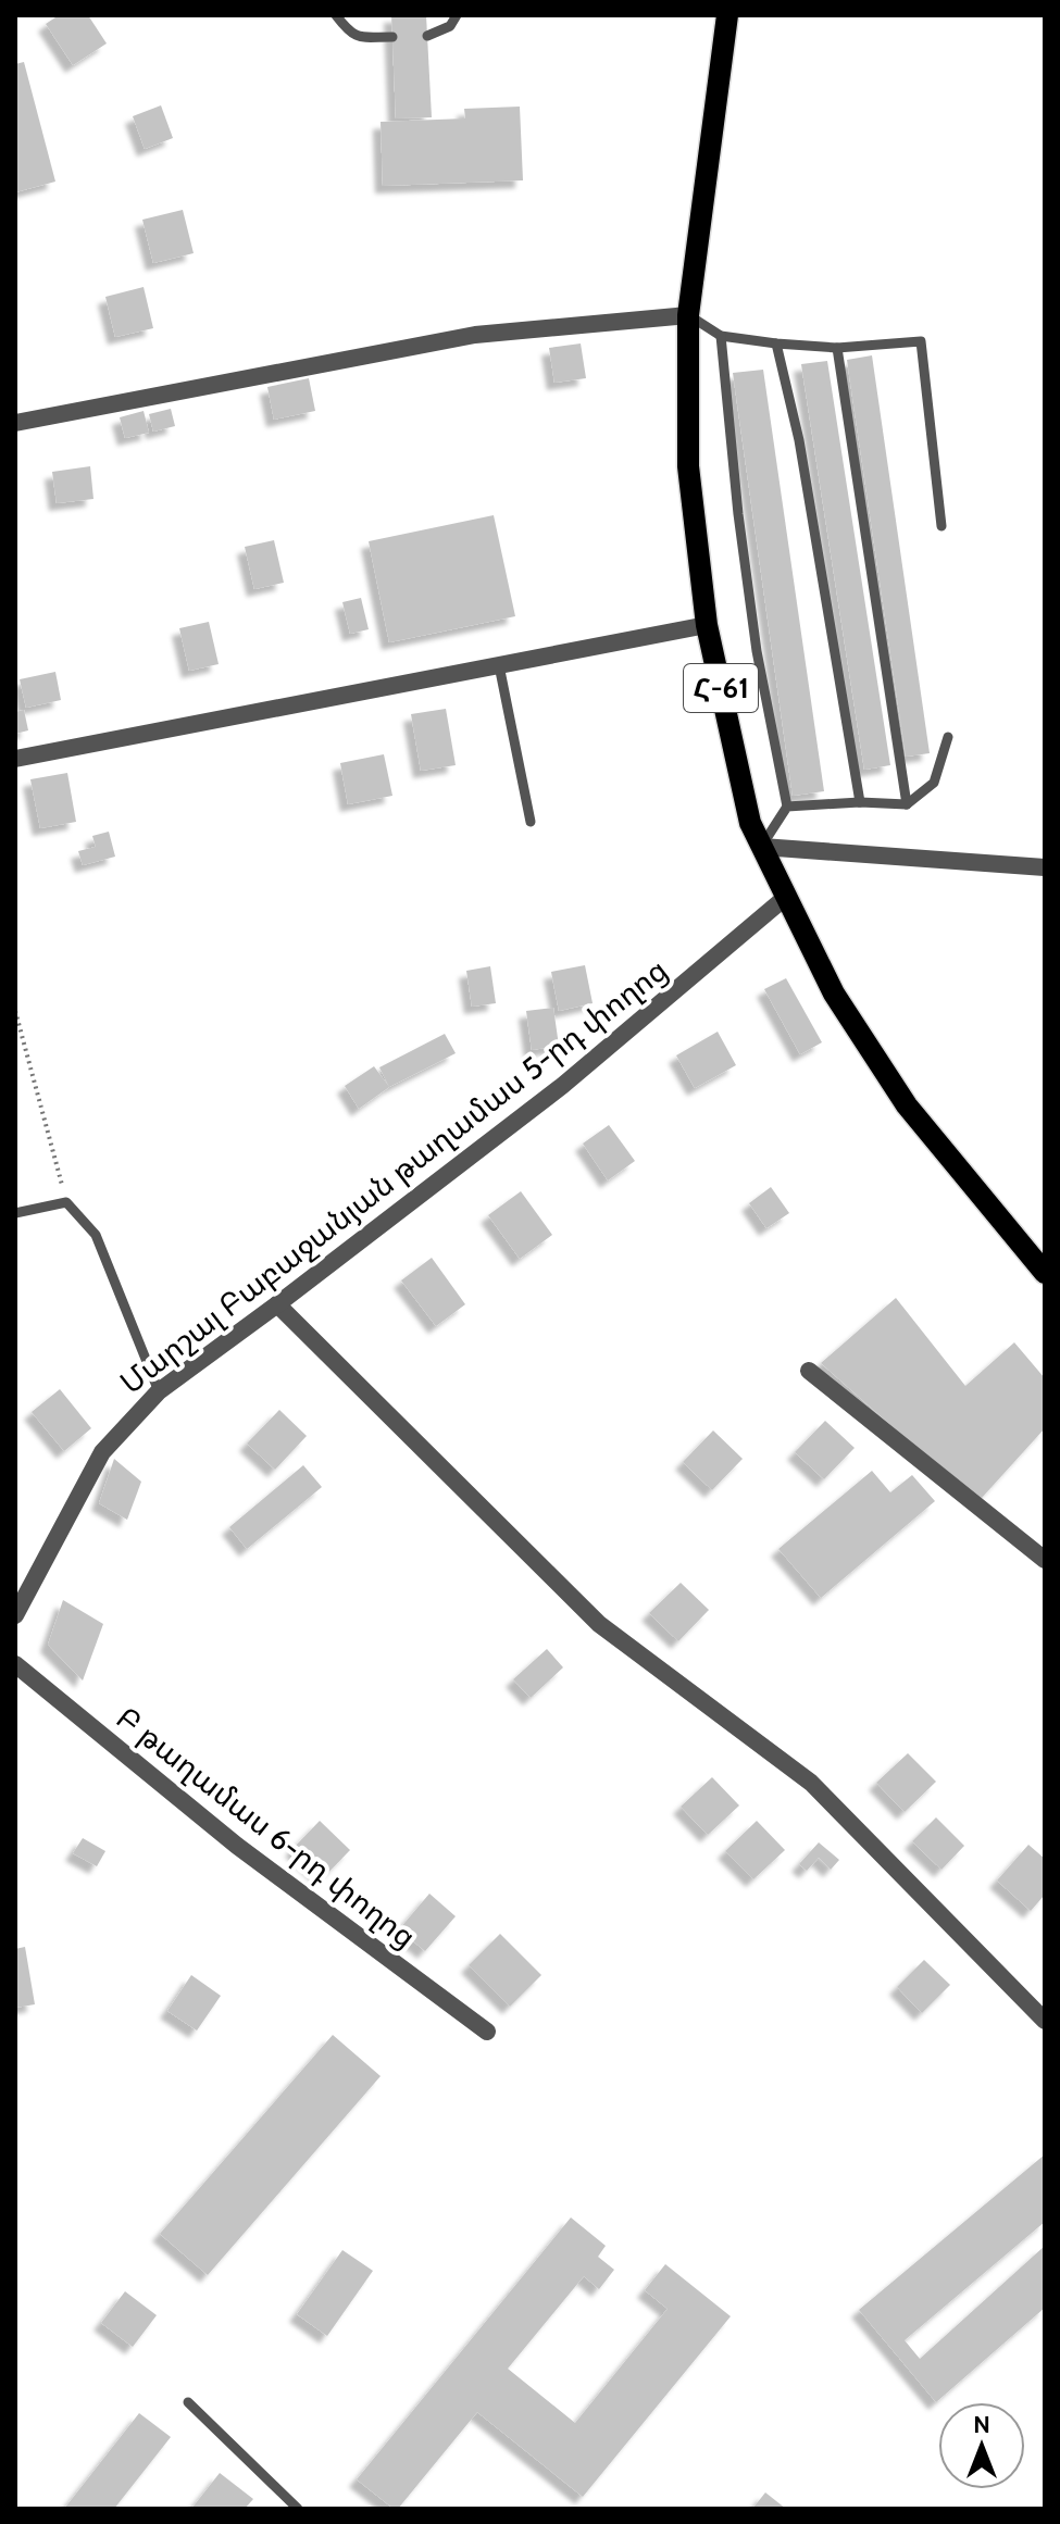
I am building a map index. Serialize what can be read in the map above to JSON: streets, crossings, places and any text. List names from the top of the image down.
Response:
{
  "streets": {
    "main road": ["Հ-61"],
    "street": ["Մարշալ Բաբաջանյան թաղամաս 5-րդ փողոց", "Բ թաղամաս 6-րդ փողոց"]
  },
  "crossings": [
    ["Հ-61", "Մարշալ Բաբաջանյան թաղամաս 5-րդ փողոց"]
  ],
  "north": "top"
}
